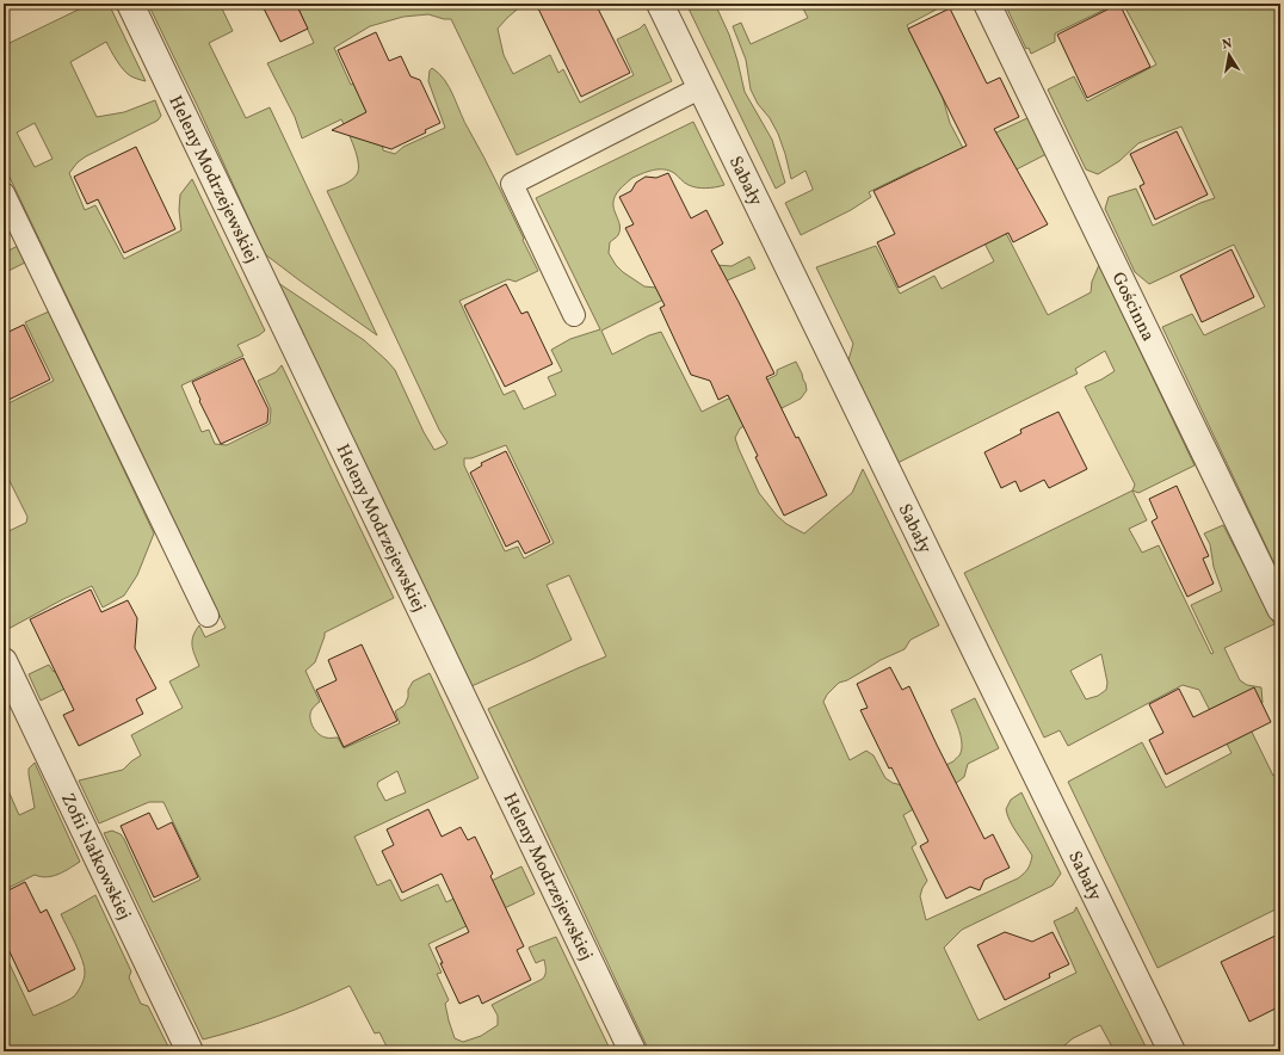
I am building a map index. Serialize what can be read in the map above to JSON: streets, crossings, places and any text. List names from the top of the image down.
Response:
{
  "streets": {
    "street": [
      "Heleny Modrzejewskiej",
      "Sabały",
      "Gościnna",
      "Zofii Nałkowskiej"
    ]
  },
  "north": "top"
}
